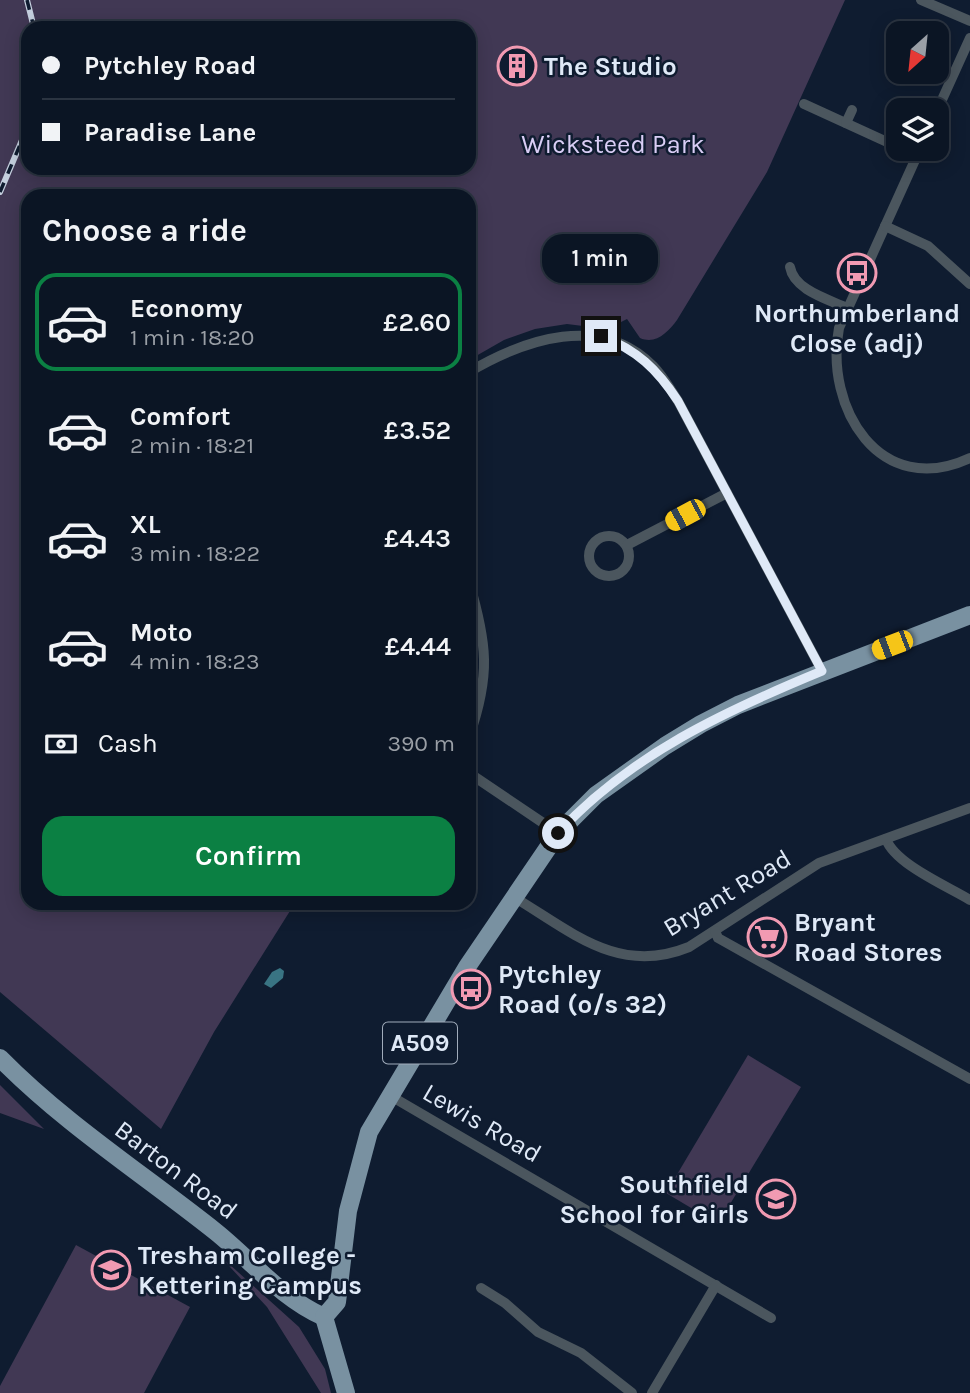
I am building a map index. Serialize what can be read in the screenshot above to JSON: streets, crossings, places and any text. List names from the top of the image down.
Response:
{
  "streets": {
    "main road": ["A509", "Barton Road"],
    "street": ["Bryant Road", "Lewis Road"]
  },
  "crossings": [
    ["Bryant Road", "A509"],
    ["A509", "Lewis Road"],
    ["A509", "Barton Road"]
  ],
  "parks": ["Wicksteed Park"],
  "places": {
    "building": ["The Studio"],
    "bus stop": ["Northumberland Close (adj)", "Pytchley Road (o/s 32)"],
    "supermarket": ["Bryant Road Stores"],
    "school or university": ["Southfield School for Girls", "Tresham College - Kettering Campus"]
  },
  "north": "bottom left",
  "page": {
    "banner": ["Pytchley Road", "Paradise Lane"],
    "heading": "Choose a ride",
    "bubble": "1 min",
    "list": [
      {
        "name": "Economy",
        "note": "1 min · 18:20",
        "value": "£2.60"
      },
      {
        "name": "Comfort",
        "note": "2 min · 18:21",
        "value": "£3.52"
      },
      {
        "name": "XL",
        "note": "3 min · 18:22",
        "value": "£4.43"
      },
      {
        "name": "Moto",
        "note": "4 min · 18:23",
        "value": "£4.44"
      }
    ],
    "pay": ["Cash", "390 m"],
    "buttons": "Confirm"
  }
}
